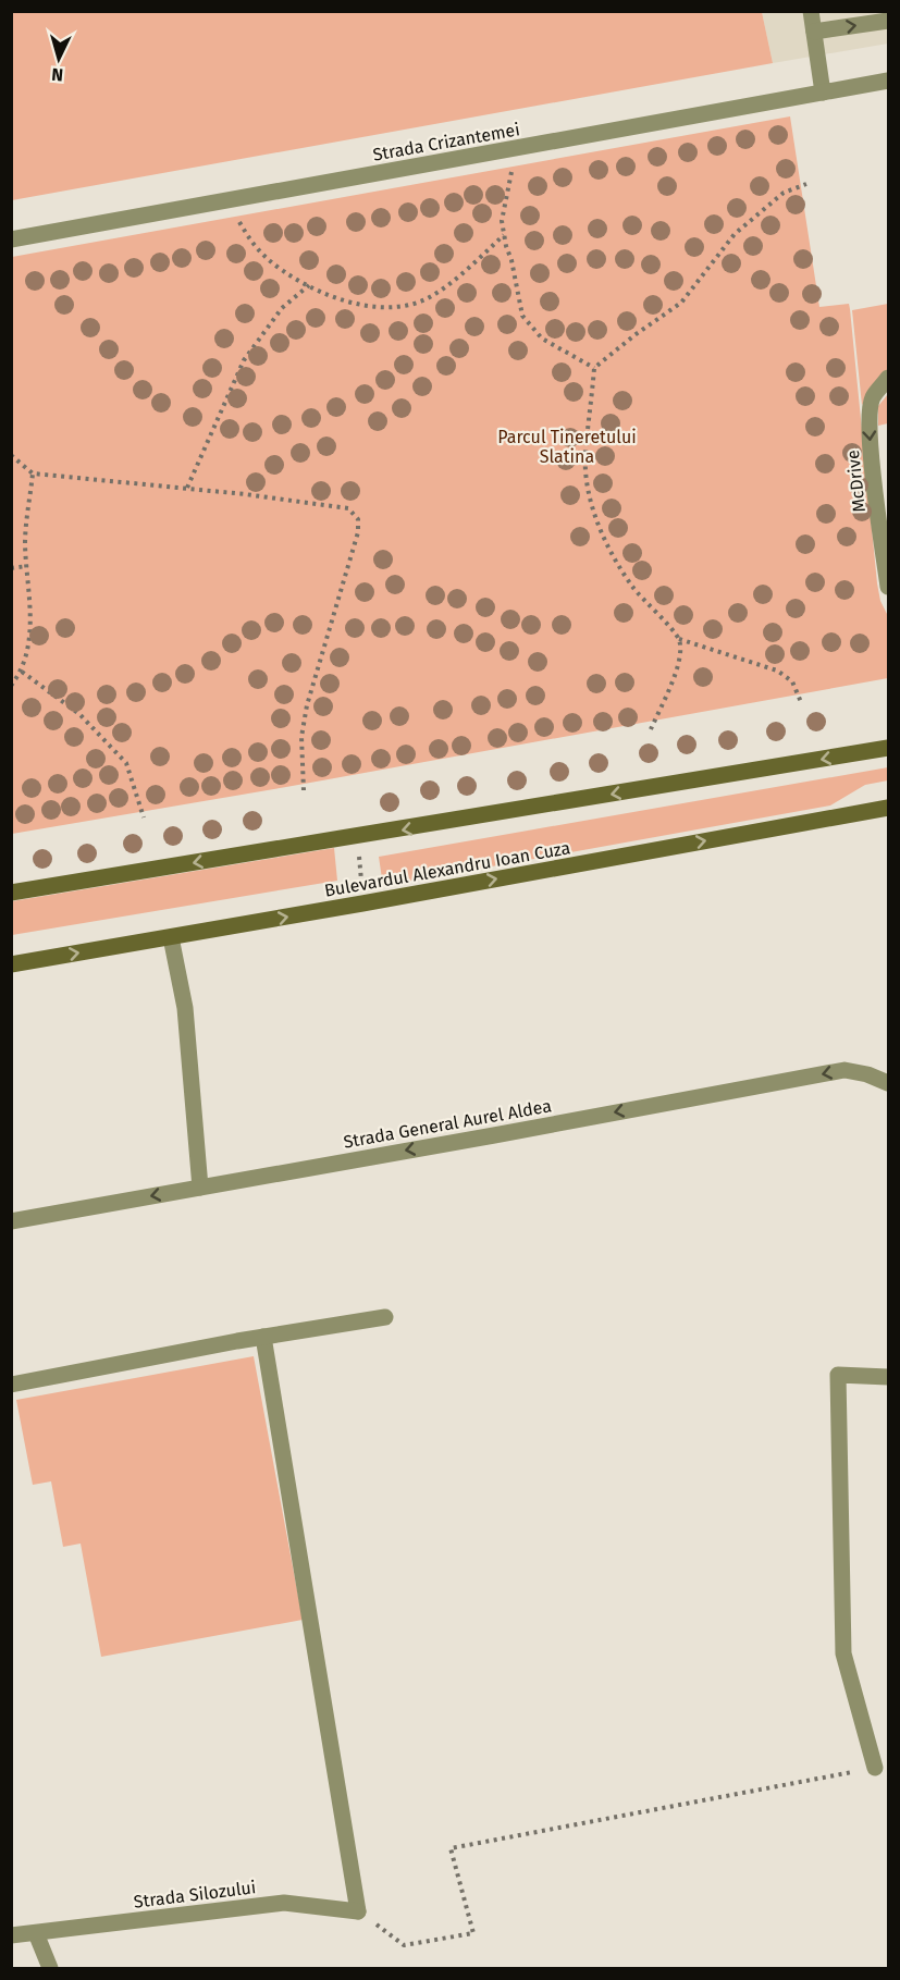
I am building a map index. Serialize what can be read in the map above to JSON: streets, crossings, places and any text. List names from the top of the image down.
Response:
{
  "streets": {
    "main road": ["Bulevardul Alexandru Ioan Cuza"],
    "street": [
      "Strada Crizantemei",
      "McDrive",
      "Strada General Aurel Aldea",
      "Strada Silozului"
    ]
  },
  "one_way": ["McDrive", "Strada General Aurel Aldea"],
  "parks": ["Parcul Tineretului Slatina"],
  "north": "bottom"
}
